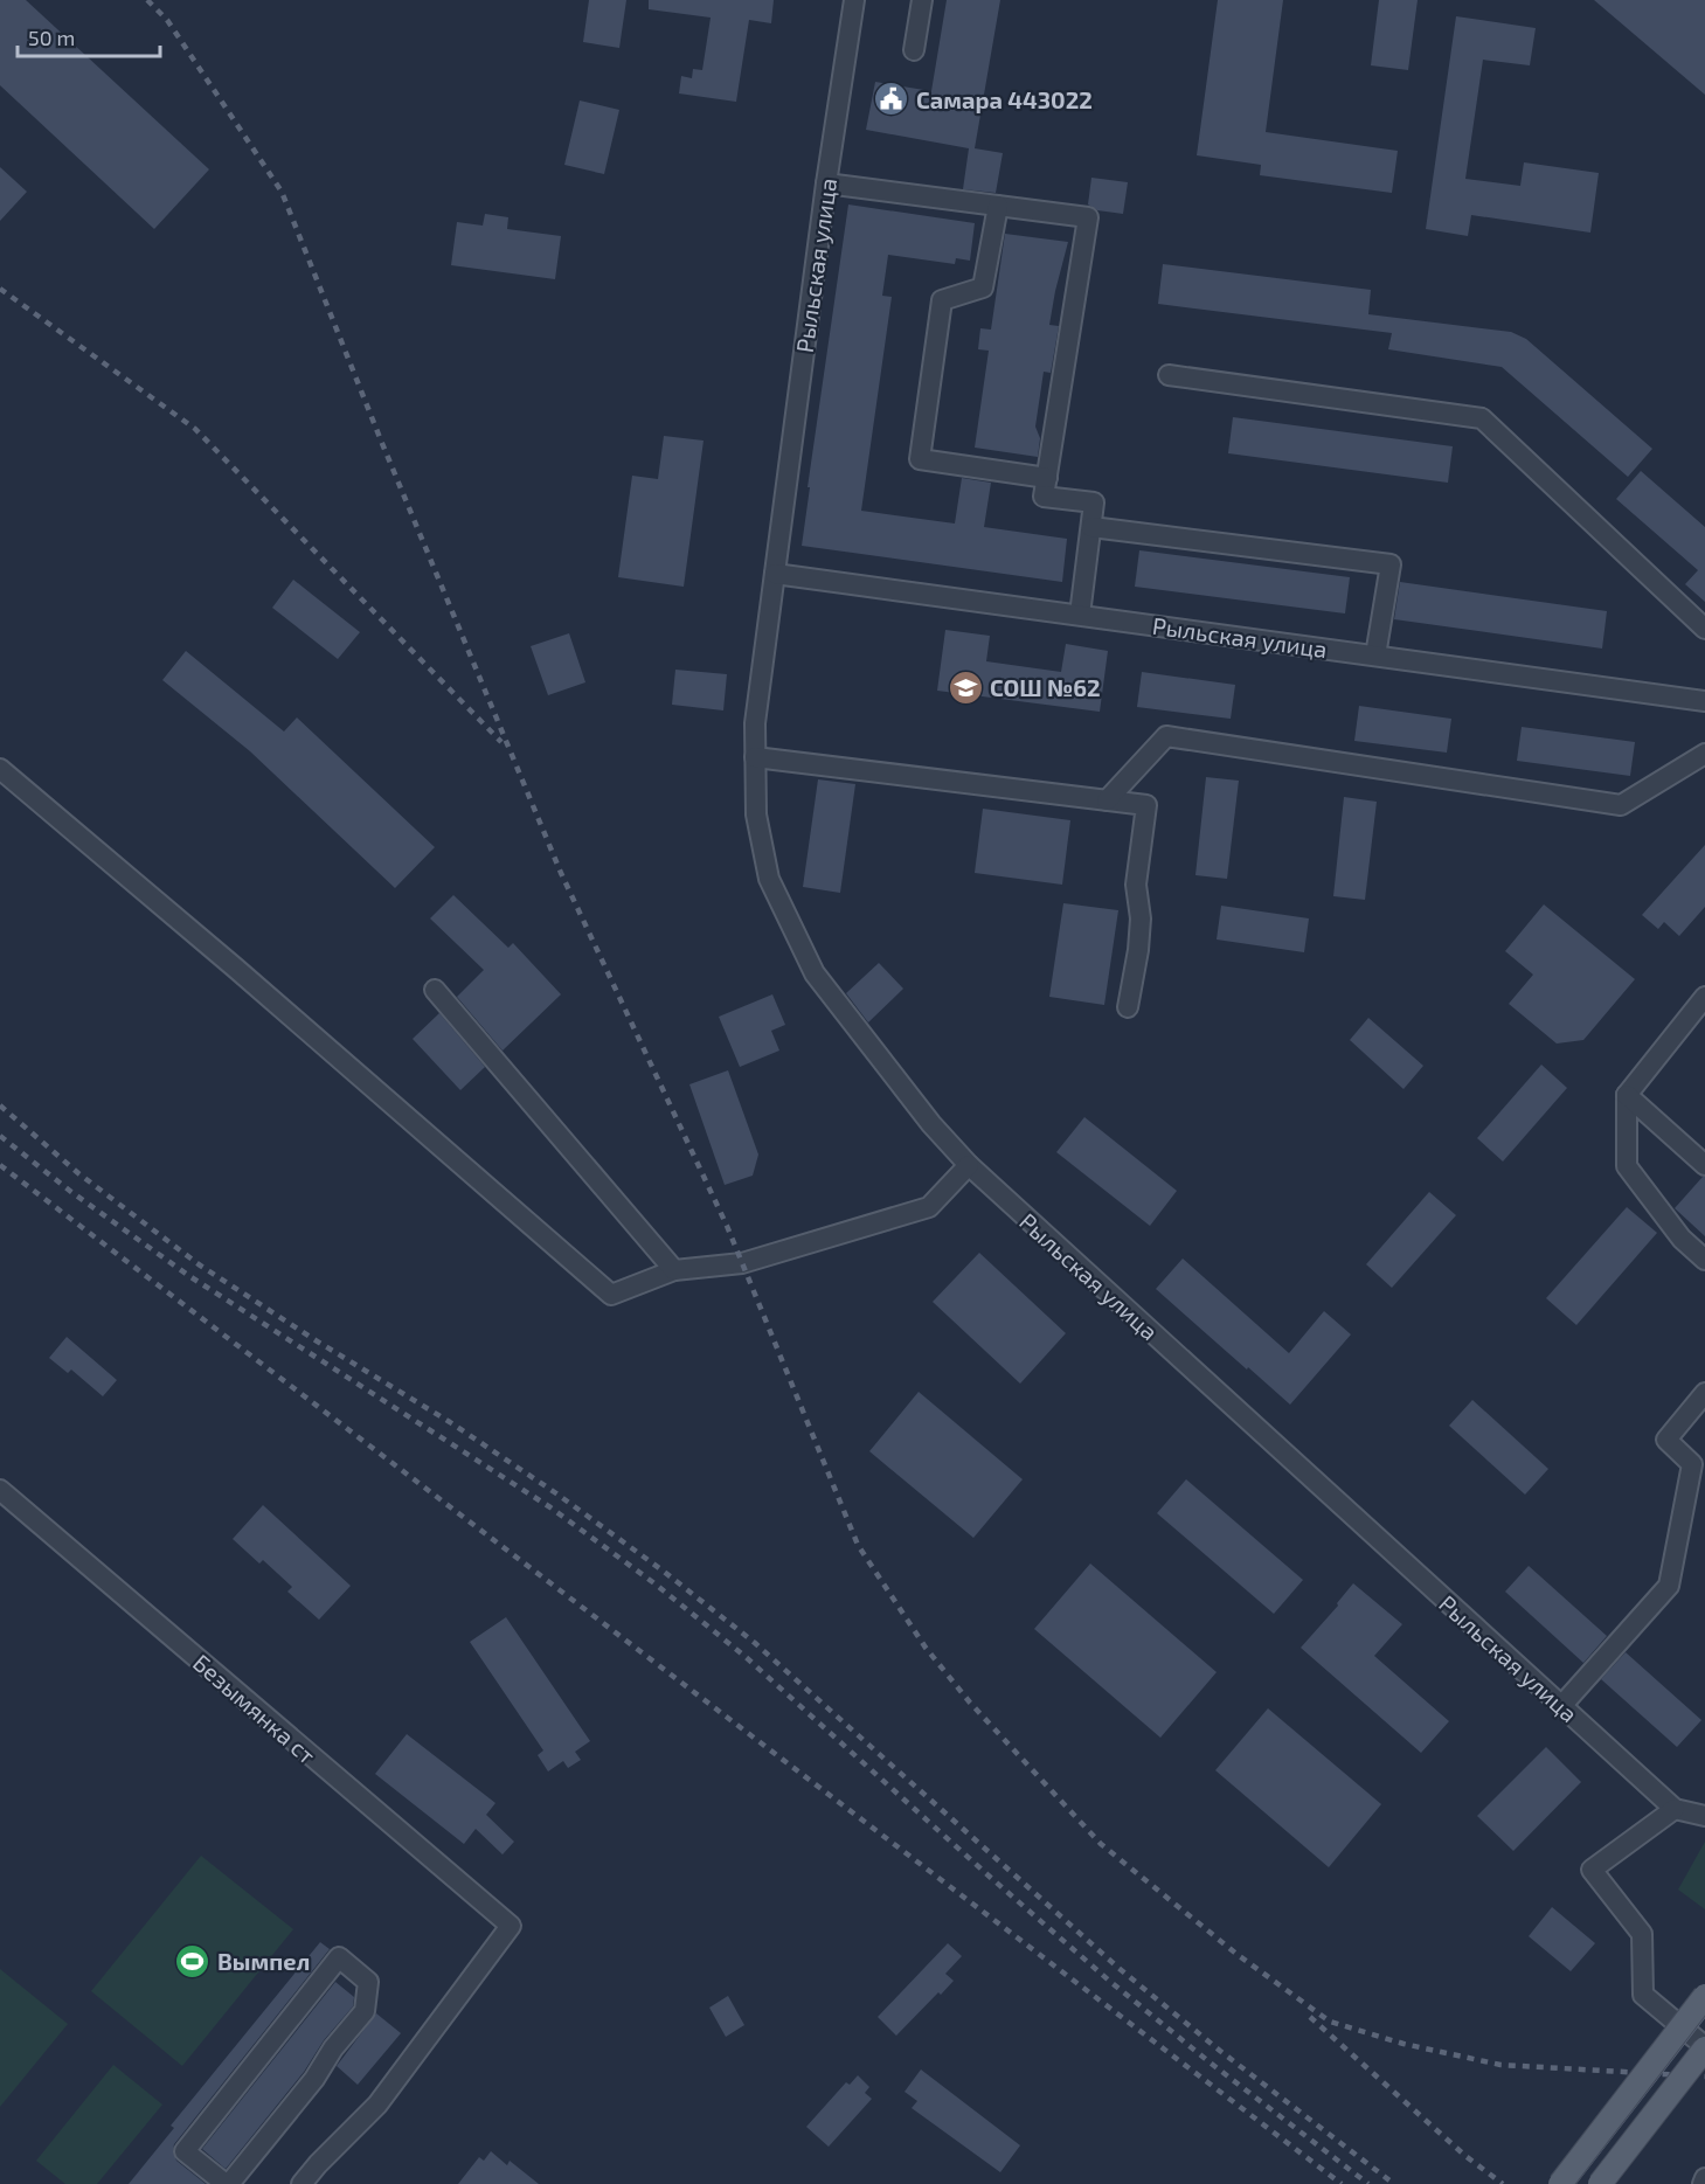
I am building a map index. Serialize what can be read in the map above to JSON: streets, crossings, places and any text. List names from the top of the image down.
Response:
{
  "streets": {
    "street": ["Рыльская улица", "Безымянка ст"]
  },
  "places": {
    "public building": ["Самара 443022"],
    "school or university": ["СОШ №62"],
    "sports": ["Вымпел"]
  },
  "scale_bar": "50 m"
}
